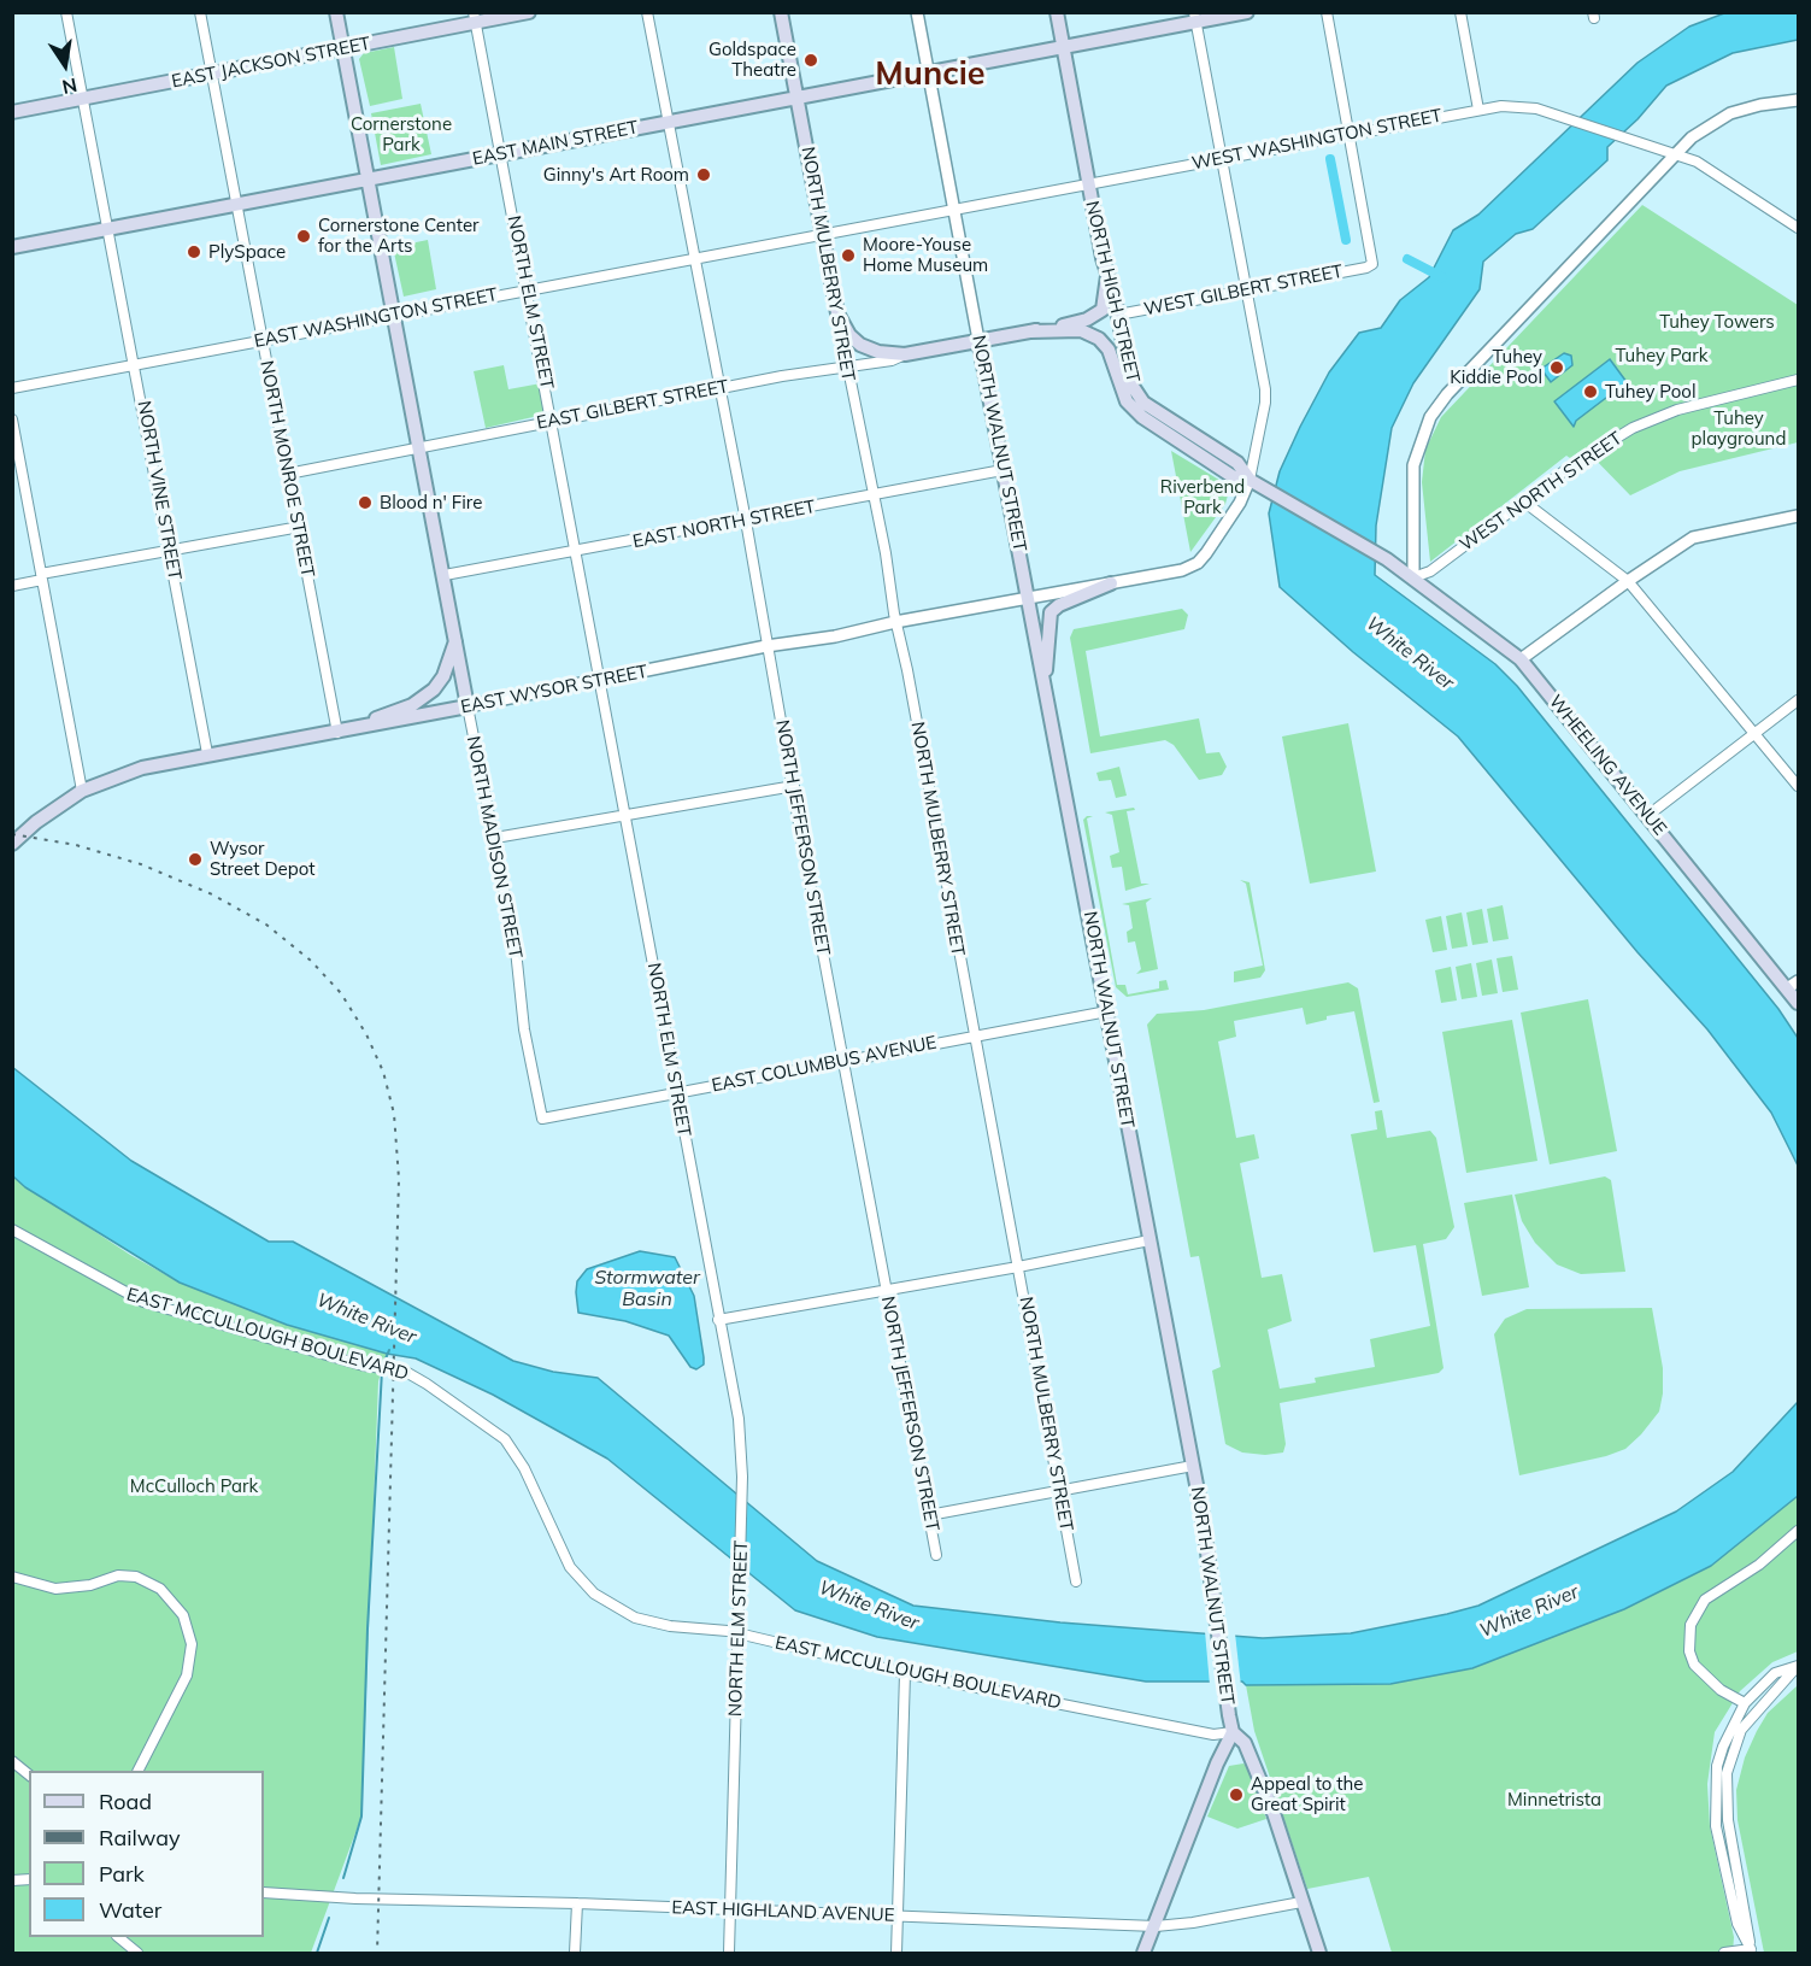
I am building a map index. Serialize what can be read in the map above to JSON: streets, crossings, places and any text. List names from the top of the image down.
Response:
{
  "streets": {
    "main road": [
      "EAST JACKSON STREET",
      "EAST MAIN STREET",
      "NORTH MULBERRY STREET",
      "NORTH HIGH STREET",
      "EAST GILBERT STREET",
      "NORTH WALNUT STREET",
      "EAST WYSOR STREET",
      "WHEELING AVENUE",
      "NORTH MADISON STREET"
    ],
    "street": [
      "WEST WASHINGTON STREET",
      "WEST GILBERT STREET",
      "NORTH ELM STREET",
      "EAST WASHINGTON STREET",
      "NORTH MONROE STREET",
      "NORTH VINE STREET",
      "WEST NORTH STREET",
      "EAST NORTH STREET",
      "NORTH JEFFERSON STREET",
      "EAST COLUMBUS AVENUE",
      "EAST MCCULLOUGH BOULEVARD",
      "EAST HIGHLAND AVENUE"
    ]
  },
  "crossings": [
    ["EAST JACKSON STREET", "NORTH ELM STREET"],
    ["EAST JACKSON STREET", "NORTH MONROE STREET"],
    ["EAST JACKSON STREET", "NORTH VINE STREET"],
    ["EAST JACKSON STREET", "NORTH MADISON STREET"],
    ["WEST WASHINGTON STREET", "WEST GILBERT STREET"],
    ["WEST WASHINGTON STREET", "NORTH HIGH STREET"],
    ["WEST WASHINGTON STREET", "EAST WASHINGTON STREET"],
    ["WEST WASHINGTON STREET", "NORTH WALNUT STREET"],
    ["EAST MAIN STREET", "NORTH MULBERRY STREET"],
    ["EAST MAIN STREET", "NORTH HIGH STREET"],
    ["EAST MAIN STREET", "NORTH ELM STREET"],
    ["EAST MAIN STREET", "NORTH WALNUT STREET"],
    ["EAST MAIN STREET", "NORTH MONROE STREET"],
    ["EAST MAIN STREET", "NORTH VINE STREET"],
    ["EAST MAIN STREET", "NORTH JEFFERSON STREET"],
    ["EAST MAIN STREET", "NORTH MADISON STREET"],
    ["NORTH MULBERRY STREET", "EAST WASHINGTON STREET"],
    ["NORTH MULBERRY STREET", "EAST GILBERT STREET"],
    ["NORTH MULBERRY STREET", "EAST NORTH STREET"],
    ["NORTH MULBERRY STREET", "EAST WYSOR STREET"],
    ["NORTH MULBERRY STREET", "EAST COLUMBUS AVENUE"],
    ["WEST GILBERT STREET", "NORTH HIGH STREET"],
    ["NORTH HIGH STREET", "EAST WYSOR STREET"],
    ["NORTH HIGH STREET", "WHEELING AVENUE"],
    ["NORTH ELM STREET", "EAST WASHINGTON STREET"],
    ["NORTH ELM STREET", "EAST GILBERT STREET"],
    ["NORTH ELM STREET", "EAST NORTH STREET"],
    ["NORTH ELM STREET", "EAST WYSOR STREET"],
    ["NORTH ELM STREET", "EAST COLUMBUS AVENUE"],
    ["NORTH ELM STREET", "EAST MCCULLOUGH BOULEVARD"],
    ["NORTH ELM STREET", "EAST HIGHLAND AVENUE"],
    ["EAST WASHINGTON STREET", "NORTH WALNUT STREET"],
    ["EAST WASHINGTON STREET", "NORTH MONROE STREET"],
    ["EAST WASHINGTON STREET", "NORTH VINE STREET"],
    ["EAST WASHINGTON STREET", "NORTH JEFFERSON STREET"],
    ["EAST WASHINGTON STREET", "NORTH MADISON STREET"],
    ["EAST GILBERT STREET", "NORTH WALNUT STREET"],
    ["EAST GILBERT STREET", "NORTH MONROE STREET"],
    ["EAST GILBERT STREET", "NORTH JEFFERSON STREET"],
    ["EAST GILBERT STREET", "NORTH MADISON STREET"],
    ["NORTH WALNUT STREET", "EAST NORTH STREET"],
    ["NORTH WALNUT STREET", "EAST WYSOR STREET"],
    ["NORTH WALNUT STREET", "EAST COLUMBUS AVENUE"],
    ["NORTH WALNUT STREET", "EAST MCCULLOUGH BOULEVARD"],
    ["NORTH WALNUT STREET", "EAST HIGHLAND AVENUE"],
    ["NORTH MONROE STREET", "EAST WYSOR STREET"],
    ["NORTH VINE STREET", "EAST WYSOR STREET"],
    ["WEST NORTH STREET", "WHEELING AVENUE"],
    ["EAST NORTH STREET", "NORTH JEFFERSON STREET"],
    ["EAST NORTH STREET", "NORTH MADISON STREET"],
    ["EAST WYSOR STREET", "NORTH JEFFERSON STREET"],
    ["EAST WYSOR STREET", "NORTH MADISON STREET"],
    ["NORTH JEFFERSON STREET", "EAST COLUMBUS AVENUE"],
    ["NORTH MADISON STREET", "EAST COLUMBUS AVENUE"]
  ],
  "districts": ["Muncie"],
  "water": ["White River", "Stormwater Basin"],
  "parks": [
    "Cornerstone Park",
    "Tuhey Towers",
    "Tuhey Park",
    "Tuhey playground",
    "Riverbend Park",
    "McCulloch Park",
    "Minnetrista"
  ],
  "places": [
    "Goldspace Theatre",
    "Ginny's Art Room",
    "Cornerstone Center for the Arts",
    "PlySpace",
    "Moore-Youse Home Museum",
    "Tuhey Kiddie Pool",
    "Tuhey Pool",
    "Blood n' Fire",
    "Wysor Street Depot",
    "Appeal to the Great Spirit"
  ],
  "legend": [
    "Road",
    "Railway",
    "Park",
    "Water"
  ],
  "north": "bottom"
}
